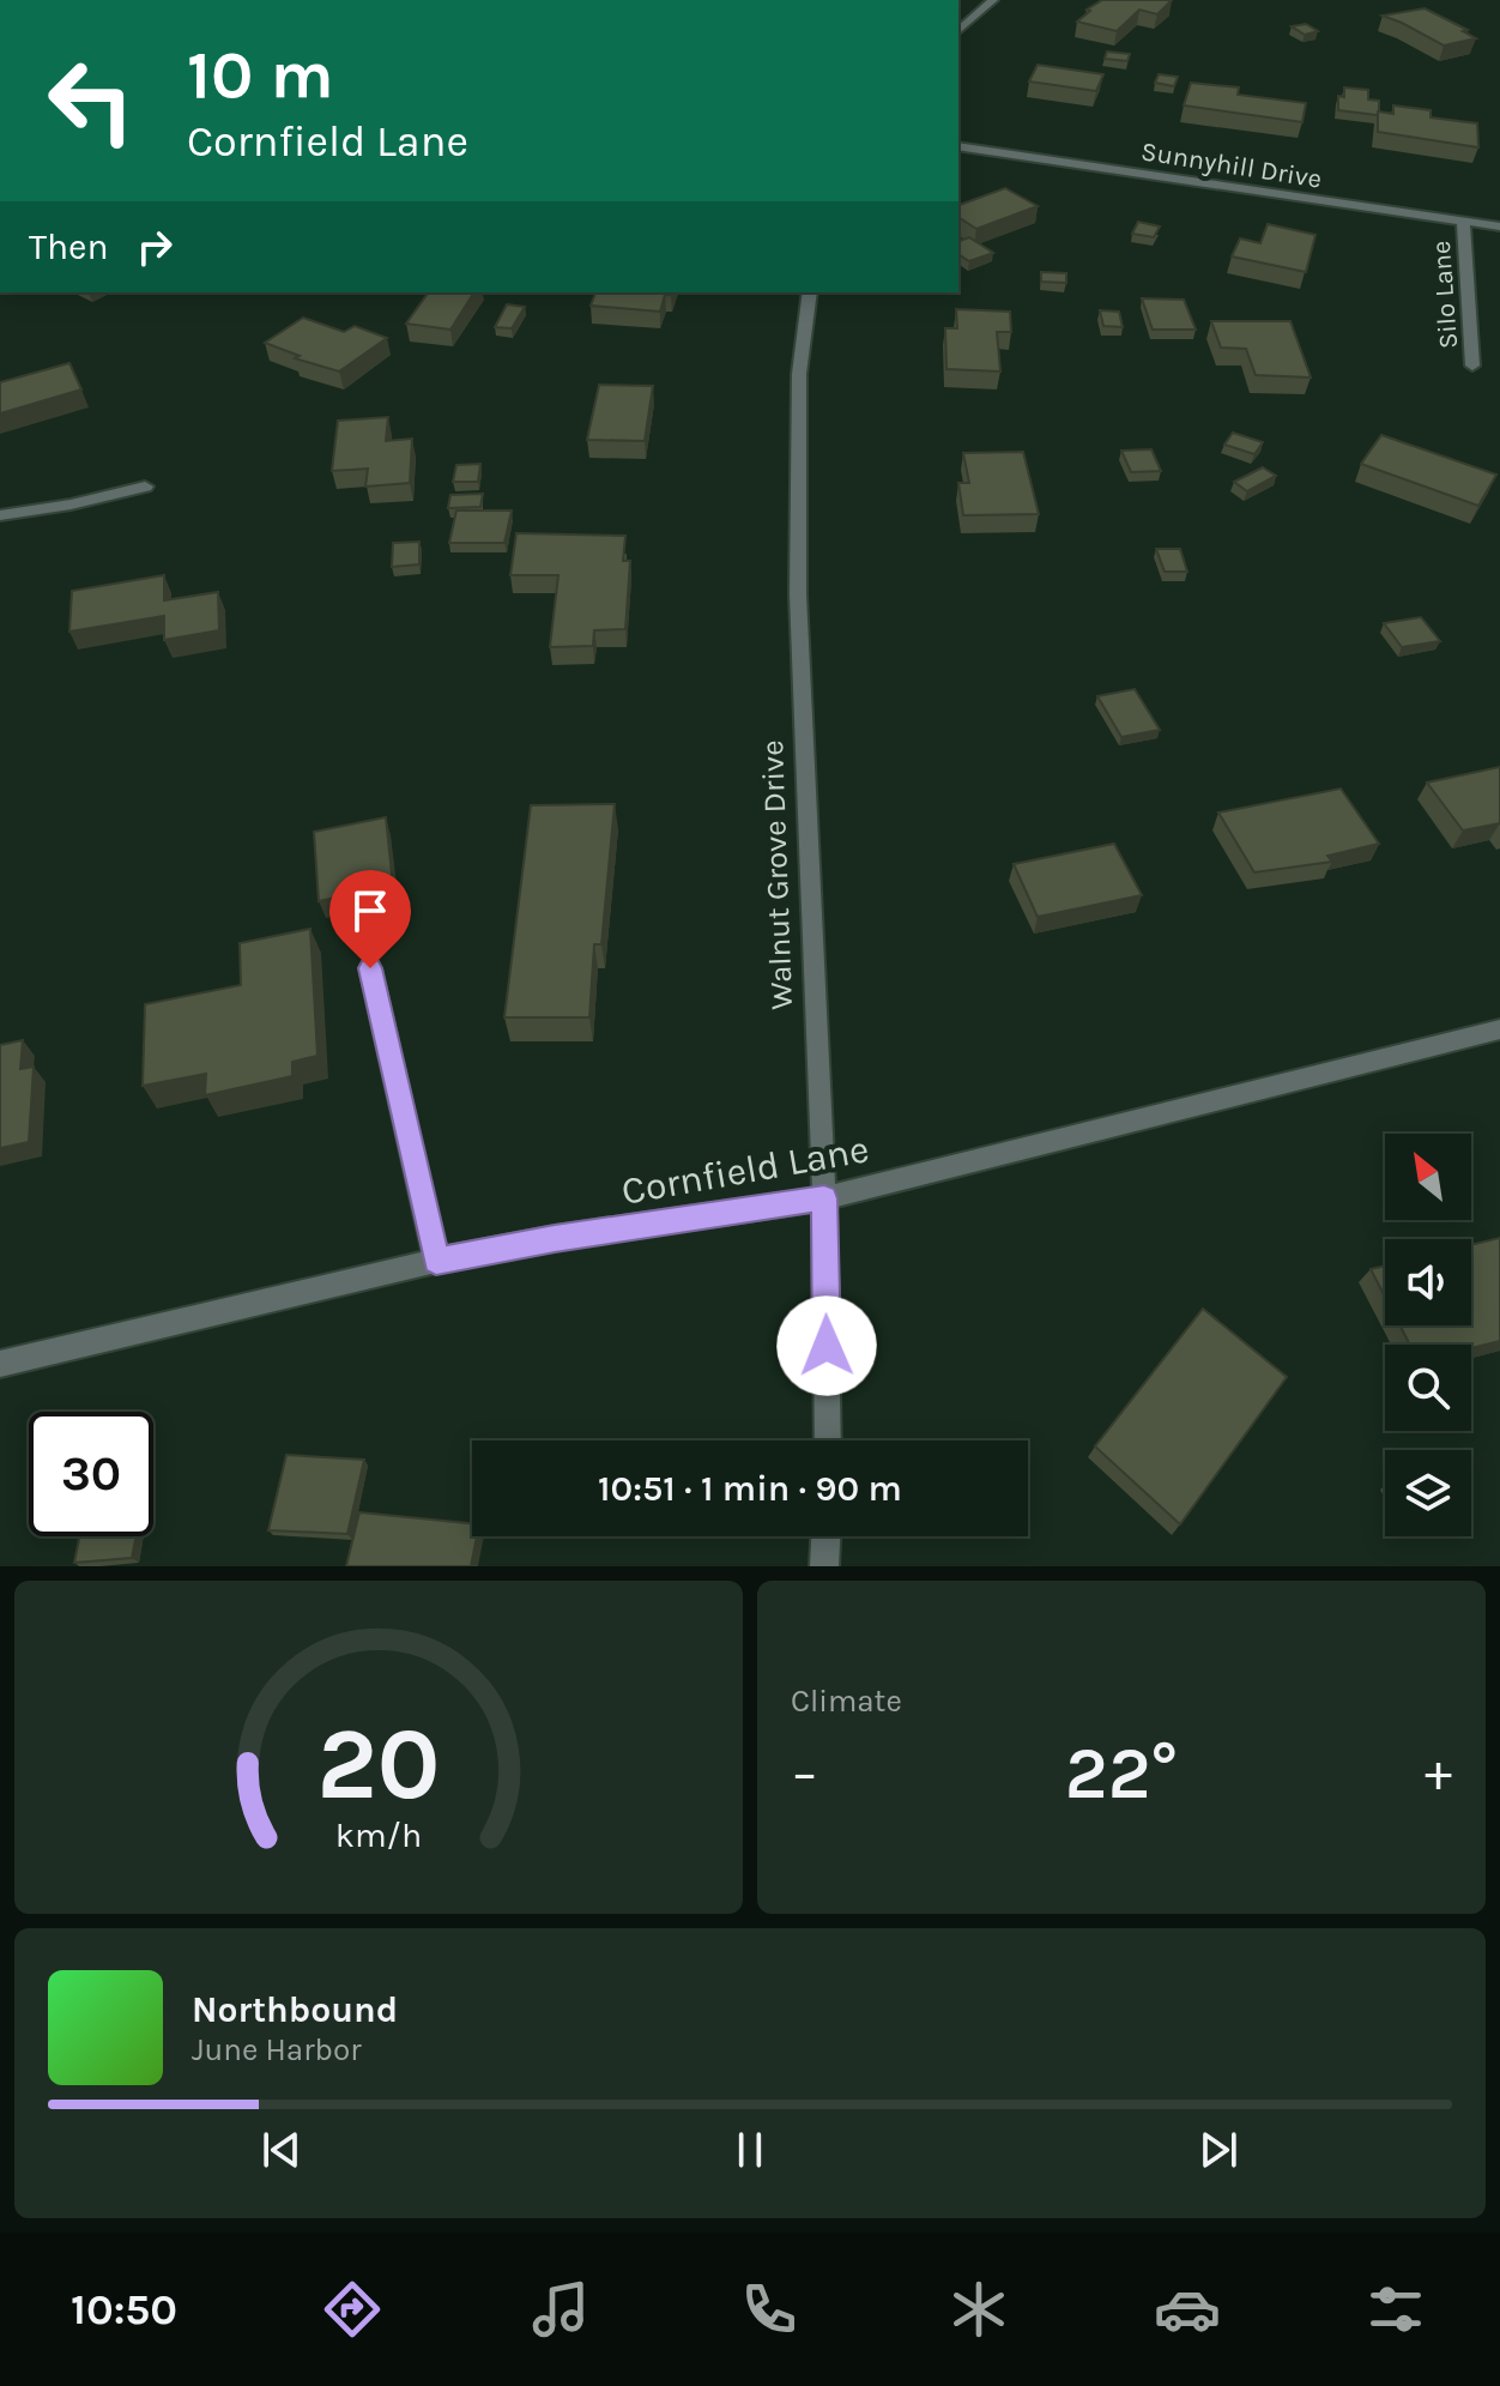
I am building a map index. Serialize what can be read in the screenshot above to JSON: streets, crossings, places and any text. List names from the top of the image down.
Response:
{
  "streets": {
    "street": [
      "Sunnyhill Drive",
      "Silo Lane",
      "Walnut Grove Drive",
      "Cornfield Lane"
    ]
  },
  "crossings": [
    ["Sunnyhill Drive", "Silo Lane"],
    ["Walnut Grove Drive", "Cornfield Lane"]
  ],
  "north": "top left",
  "page": {
    "turn": ["10 m", "Cornfield Lane"],
    "then": "Then",
    "limit": "30",
    "trip": "10:51 · 1 min · 90 m",
    "tile": "Climate",
    "heat": ["−", "22°", "+"],
    "song": ["Northbound", "June Harbor"],
    "tabs": "10:50",
    "gauge": ["20", "km/h"]
  }
}
